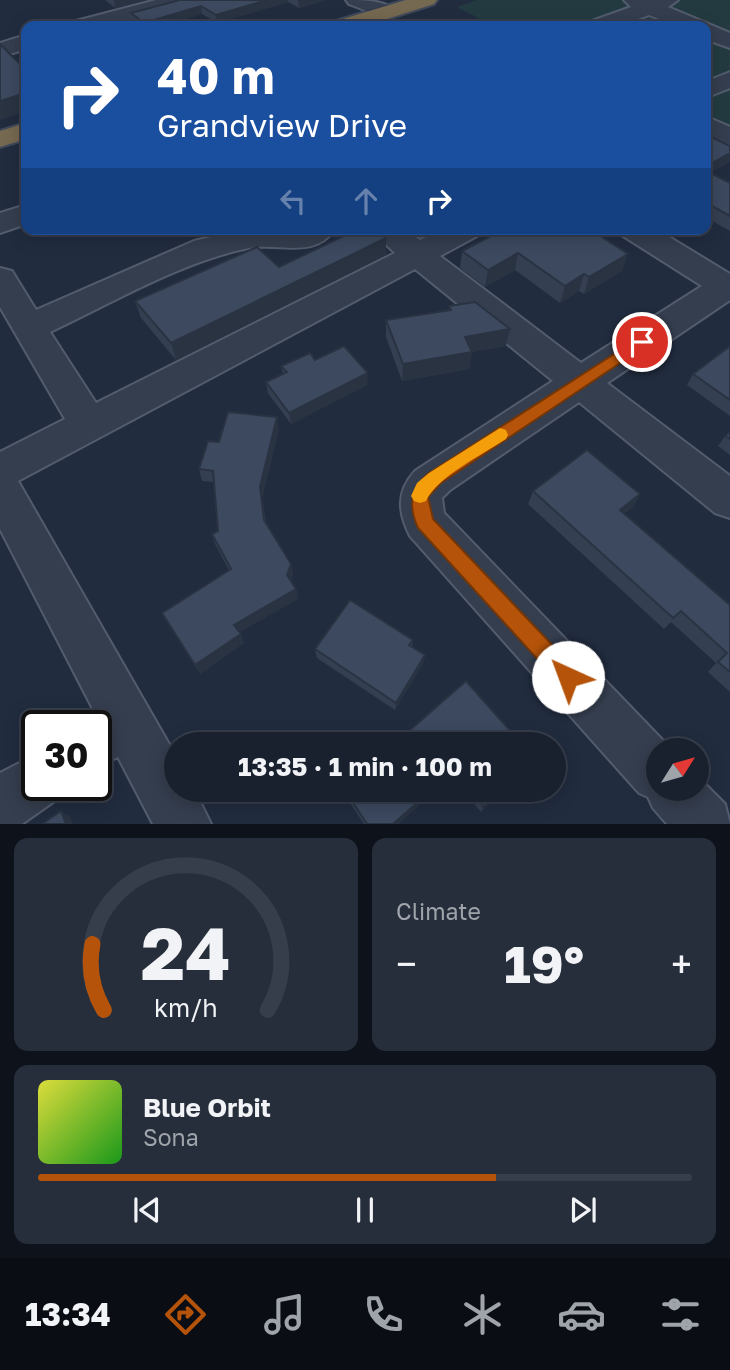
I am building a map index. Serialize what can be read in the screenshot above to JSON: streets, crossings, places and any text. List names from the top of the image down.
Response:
{
  "north": "top right",
  "page": {
    "turn": ["40 m", "Grandview Drive"],
    "limit": "30",
    "trip": "13:35 · 1 min · 100 m",
    "tile": "Climate",
    "heat": ["−", "19°", "+"],
    "song": ["Blue Orbit", "Sona"],
    "tabs": "13:34",
    "gauge": ["24", "km/h"]
  }
}
